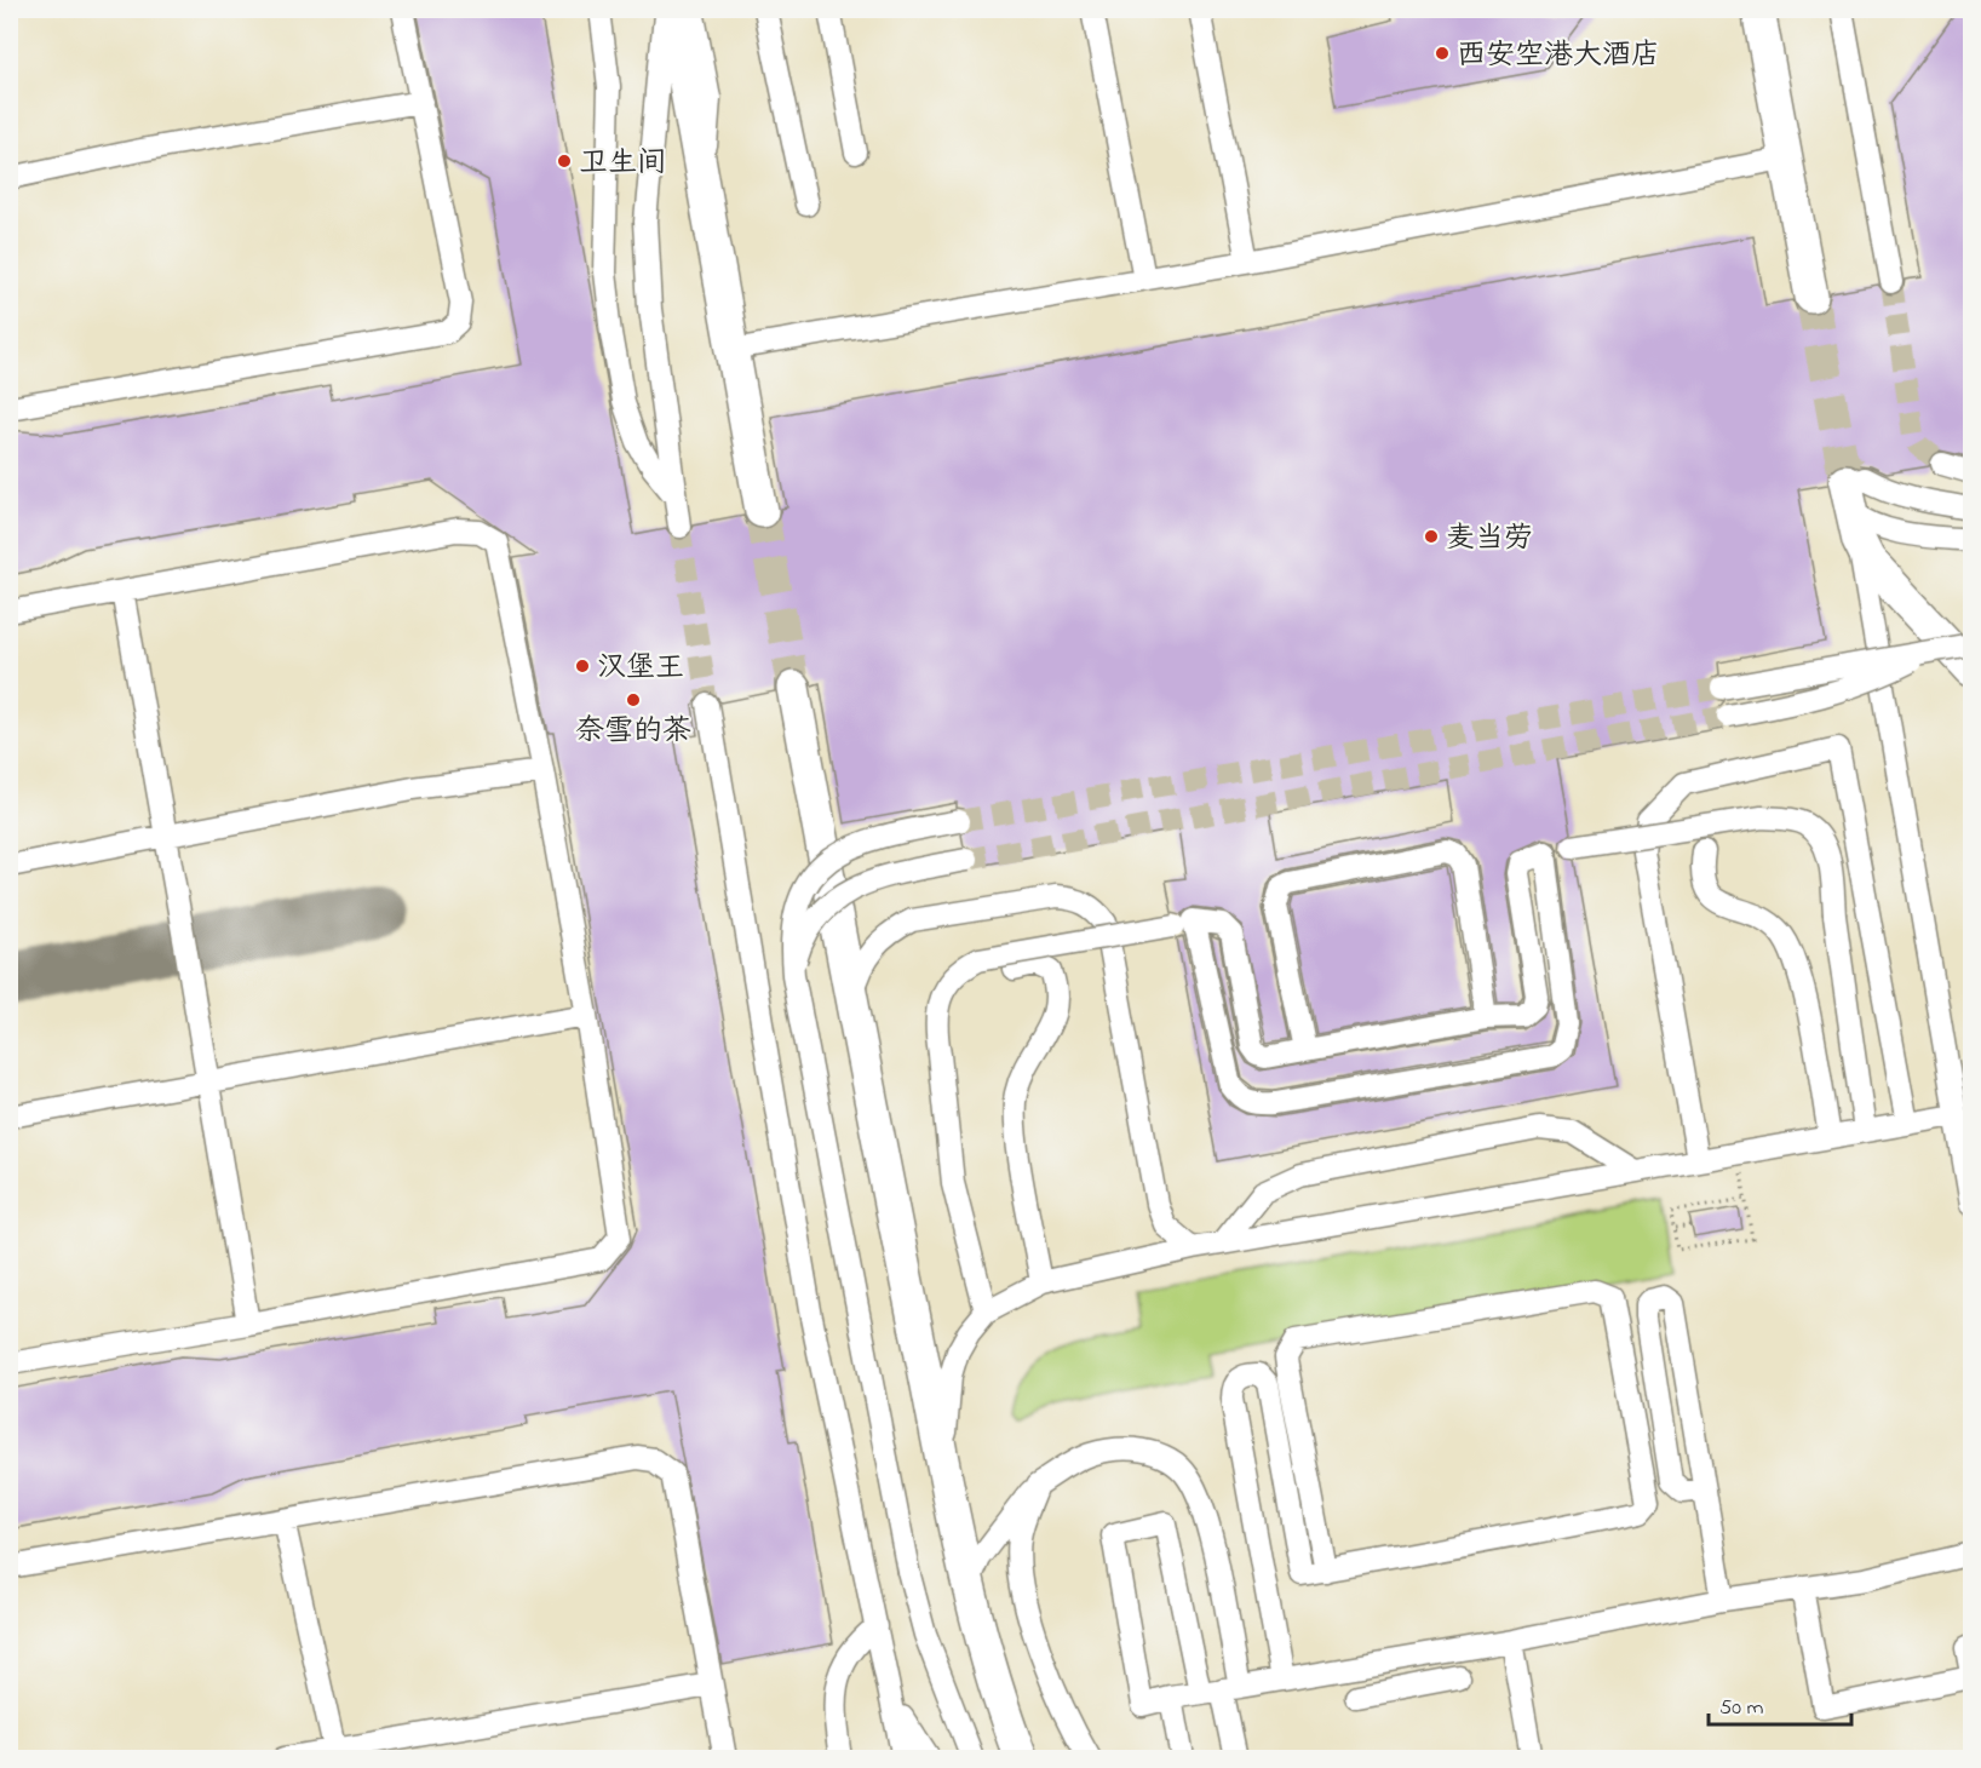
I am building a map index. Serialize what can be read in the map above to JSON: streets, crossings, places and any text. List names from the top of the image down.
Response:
{
  "places": [
    "西安空港大酒店",
    "卫生间",
    "麦当劳",
    "汉堡王",
    "奈雪的茶"
  ],
  "scale_bar": "50 m"
}
